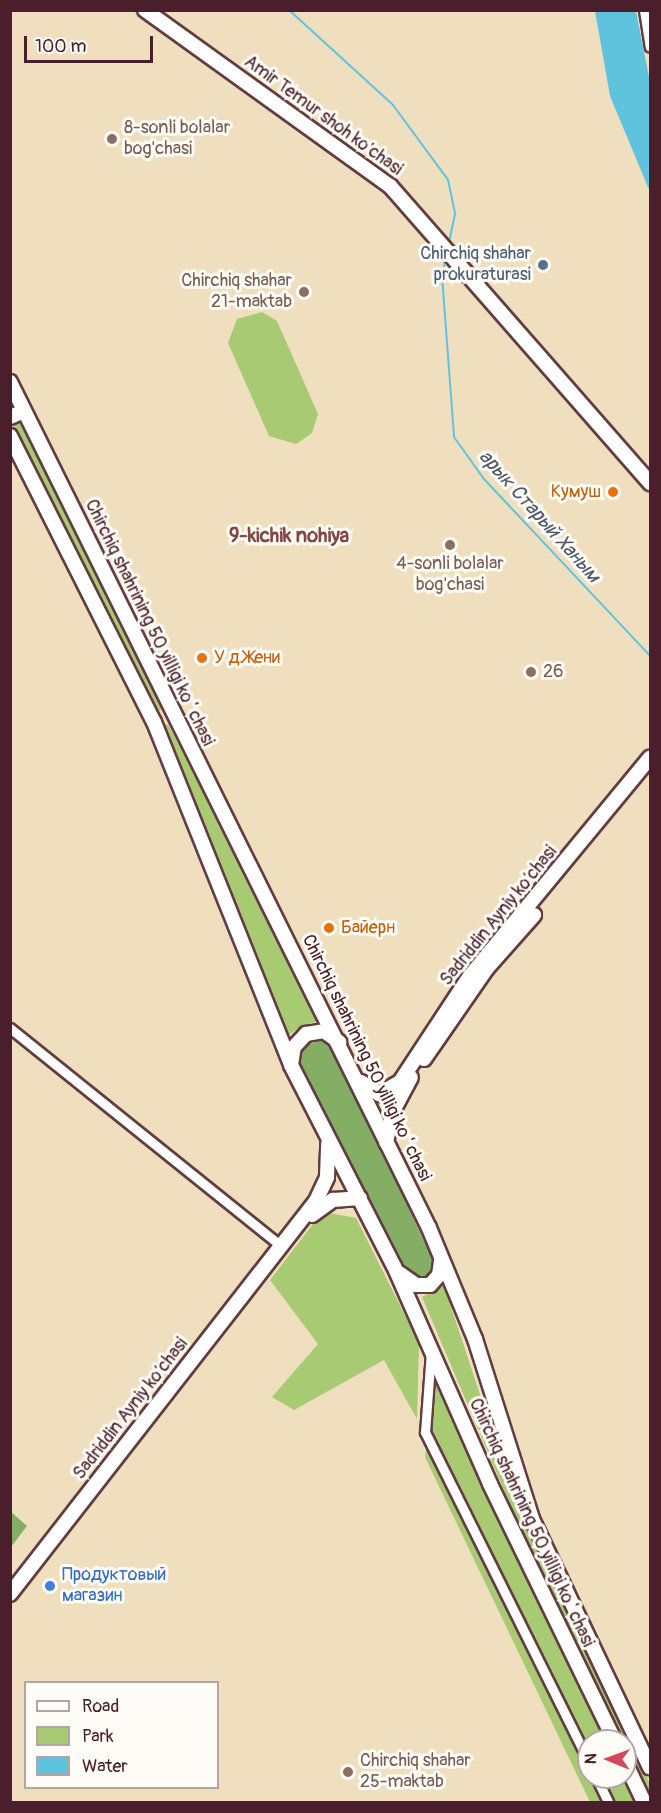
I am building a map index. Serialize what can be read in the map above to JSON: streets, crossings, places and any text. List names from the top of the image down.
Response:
{
  "streets": {
    "main road": ["Amir Temur shoh ko‘chasi", "Chirchiq shahrining 50 yilligi koʻchasi", "Sadriddin Ayniy ko‘chasi"]
  },
  "crossings": [
    ["Chirchiq shahrining 50 yilligi koʻchasi", "Sadriddin Ayniy ko‘chasi"]
  ],
  "districts": ["9-kichik nohiya"],
  "water": ["арык Старый Ханым"],
  "places": [
    "8-sonli bolalar bog'chasi",
    "Chirchiq shahar prokuraturasi",
    "Chirchiq shahar 21-maktab",
    "Кумуш",
    "4-sonli bolalar bog'chasi",
    "У д.Жени",
    "26",
    "Байерн",
    "Продуктовый магазин",
    "Chirchiq shahar 25-maktab"
  ],
  "legend": ["Road", "Park", "Water"],
  "scale_bar": "100 m",
  "north": "left"
}
